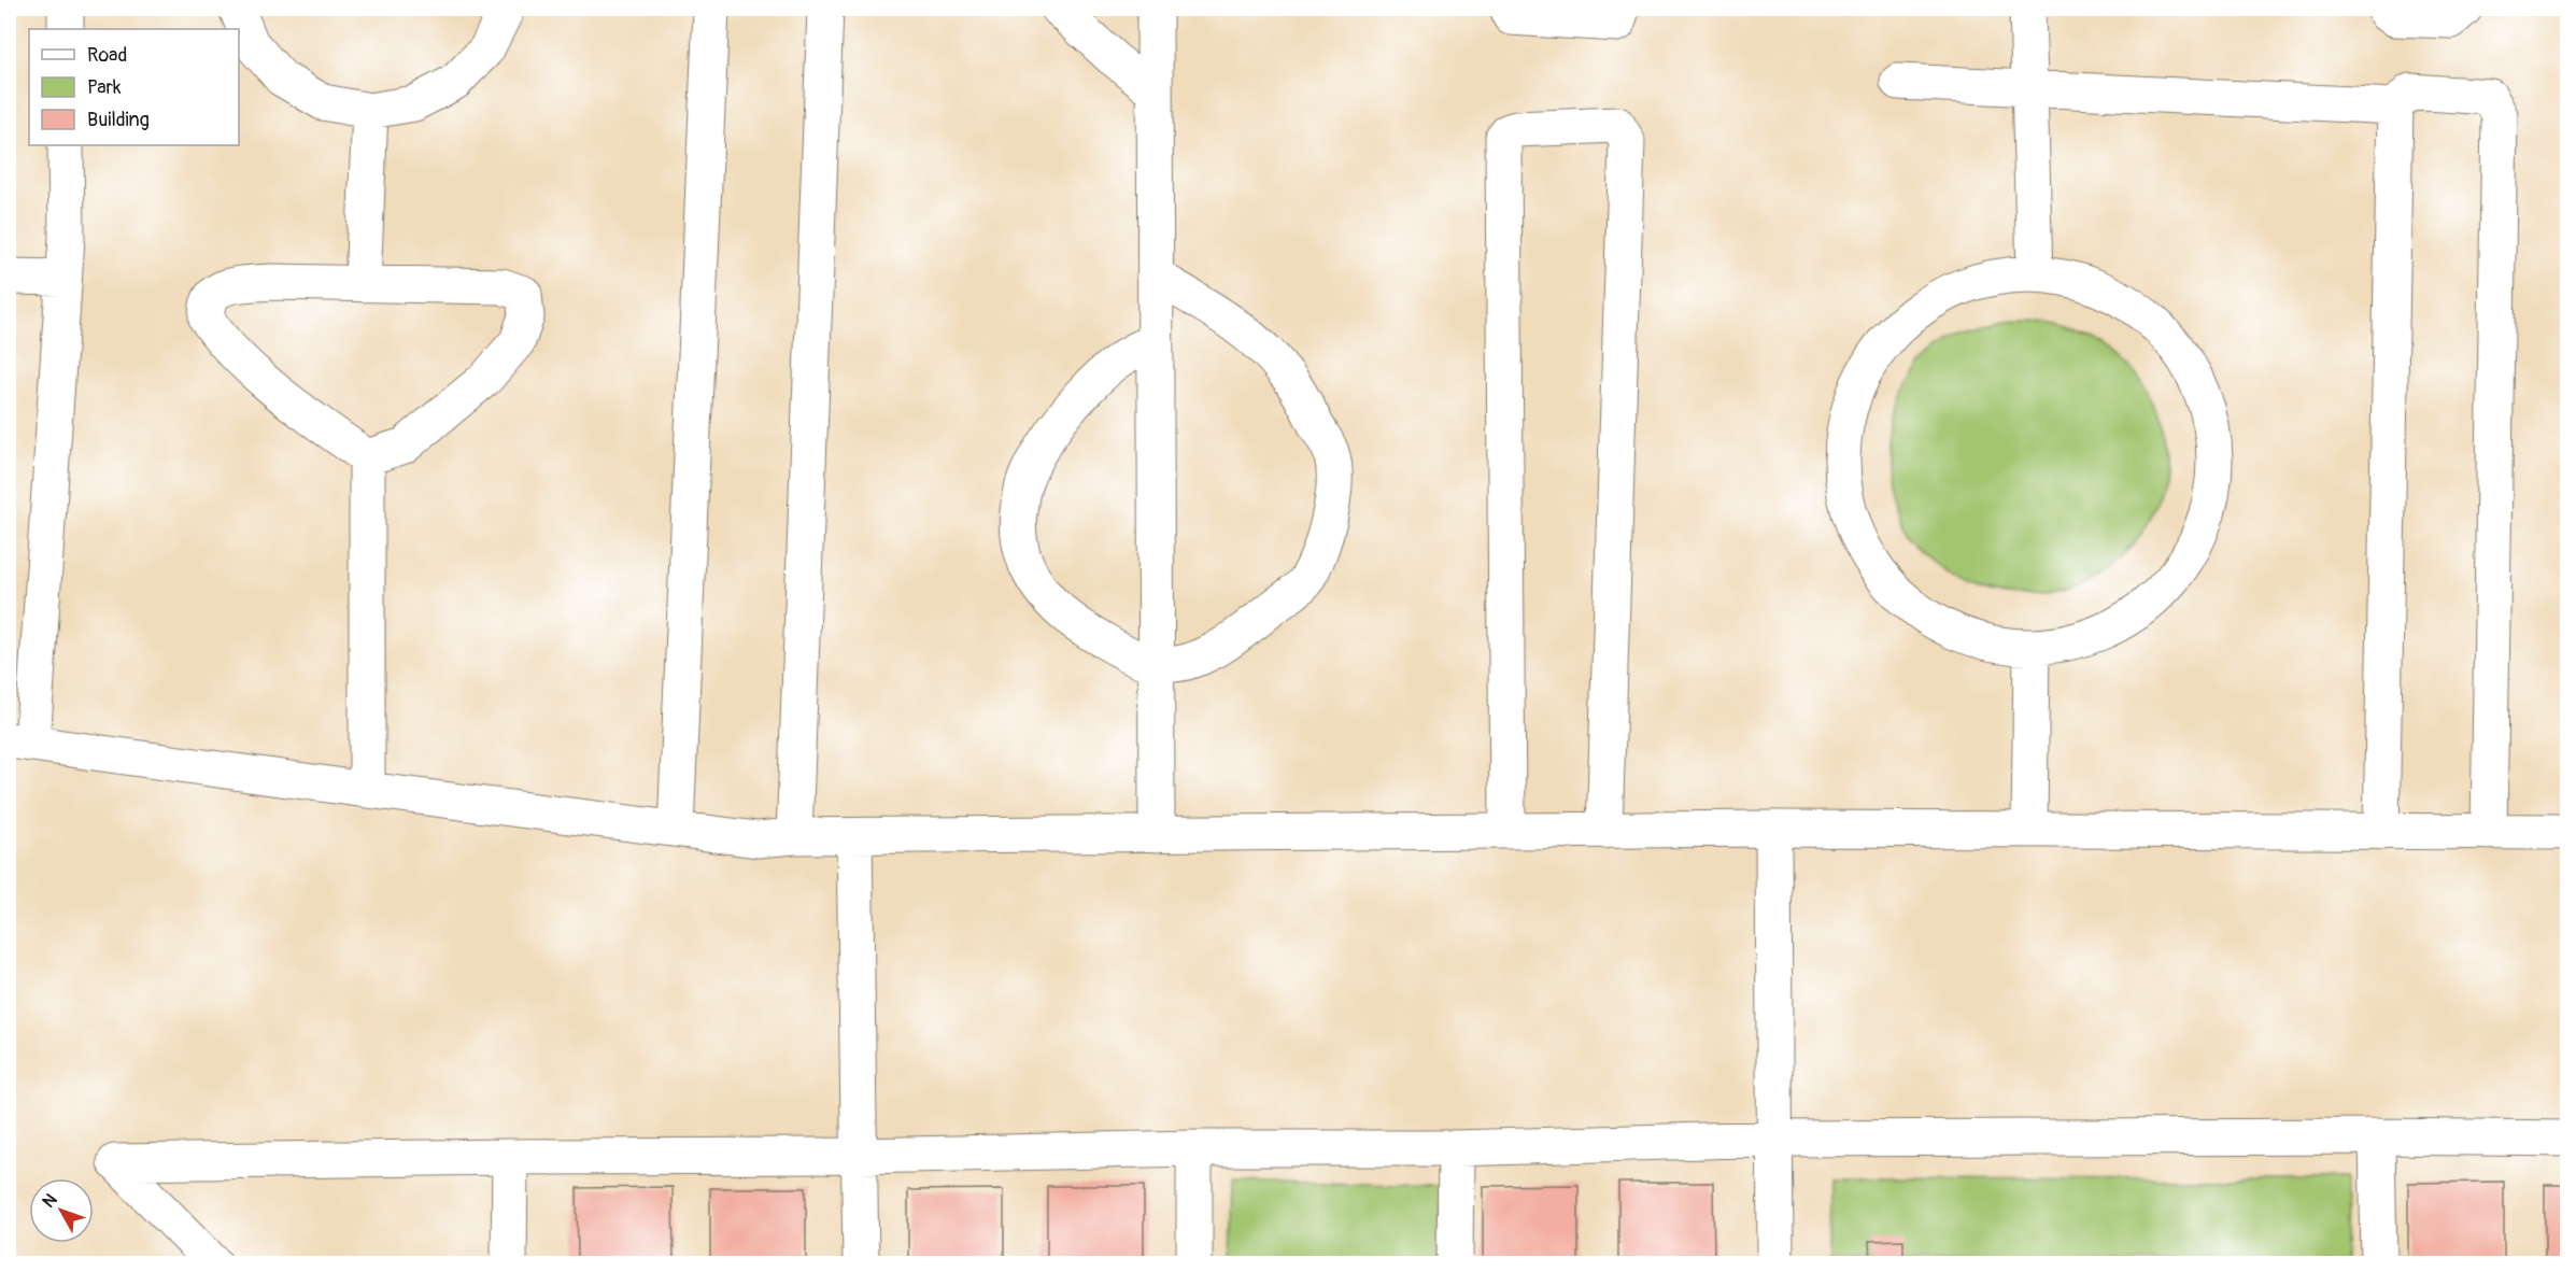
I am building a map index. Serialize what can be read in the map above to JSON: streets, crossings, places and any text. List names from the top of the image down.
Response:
{
  "legend": ["Road", "Park", "Building"],
  "north": "top left"
}
